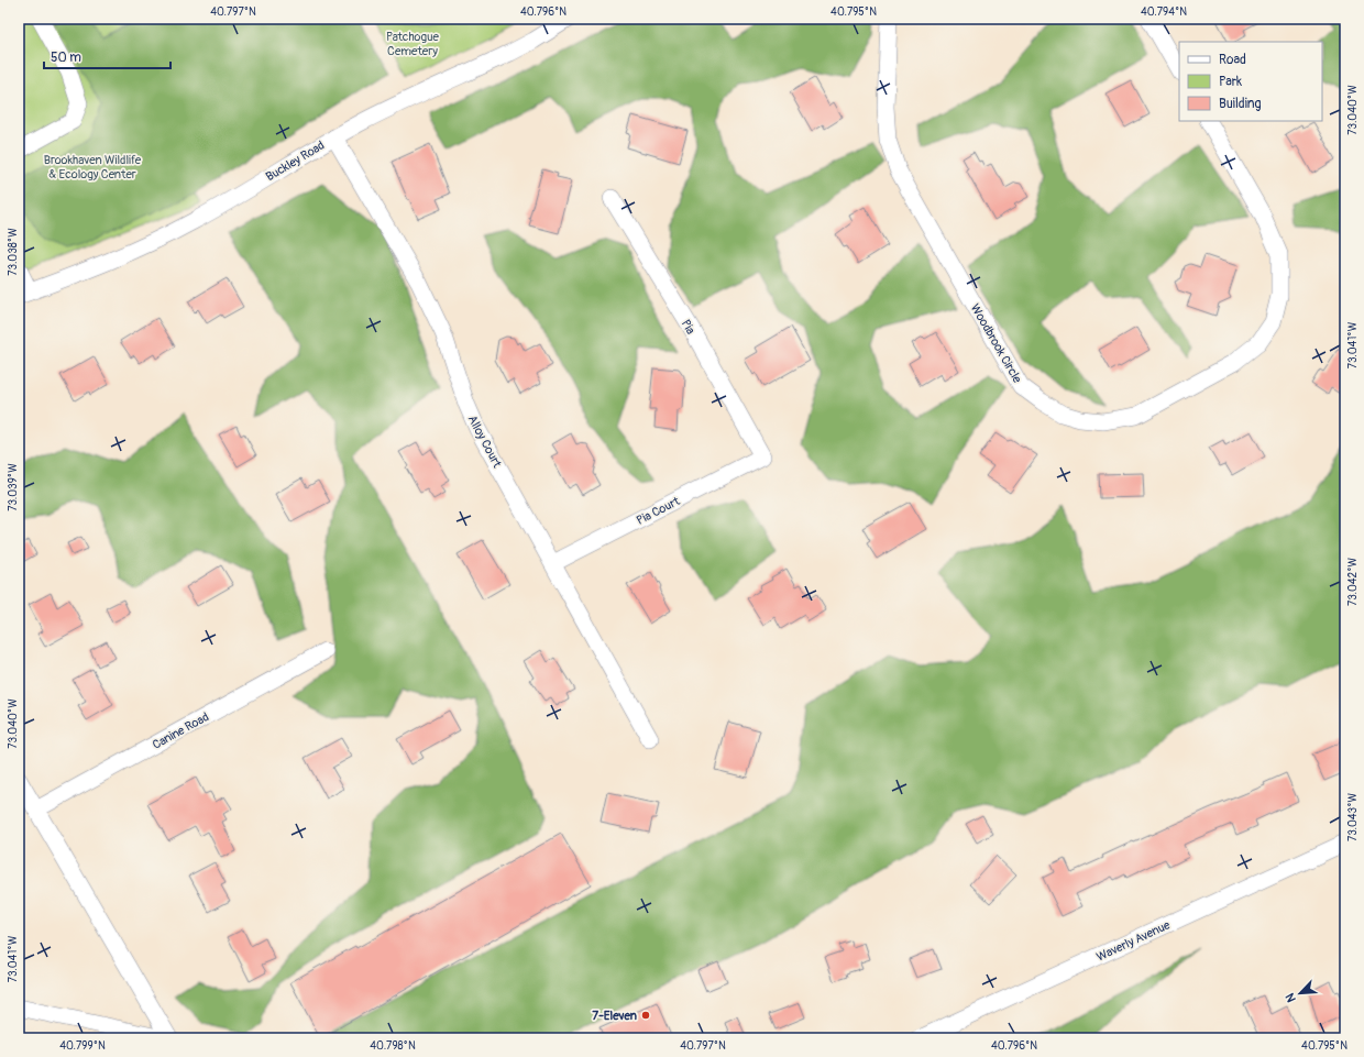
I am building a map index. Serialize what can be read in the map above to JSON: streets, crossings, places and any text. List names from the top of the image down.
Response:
{
  "streets": {
    "street": [
      "Buckley Road",
      "Pia",
      "Woodbrook Circle",
      "Alloy Court",
      "Pia Court",
      "Canine Road",
      "Waverly Avenue"
    ]
  },
  "crossings": [
    ["Buckley Road", "Alloy Court"],
    ["Pia", "Pia Court"],
    ["Alloy Court", "Pia Court"]
  ],
  "parks": ["Patchogue Cemetery", "Brookhaven Wildlife & Ecology Center"],
  "places": ["7-Eleven"],
  "legend": ["Road", "Park", "Building"],
  "scale_bar": "50 m",
  "north": "bottom left",
  "coordinates": [
    "40.797°N",
    "40.796°N",
    "40.795°N",
    "40.794°N",
    "73.040°W",
    "73.038°W",
    "73.041°W",
    "73.039°W",
    "73.042°W",
    "73.043°W",
    "40.799°N",
    "40.798°N"
  ]
}
